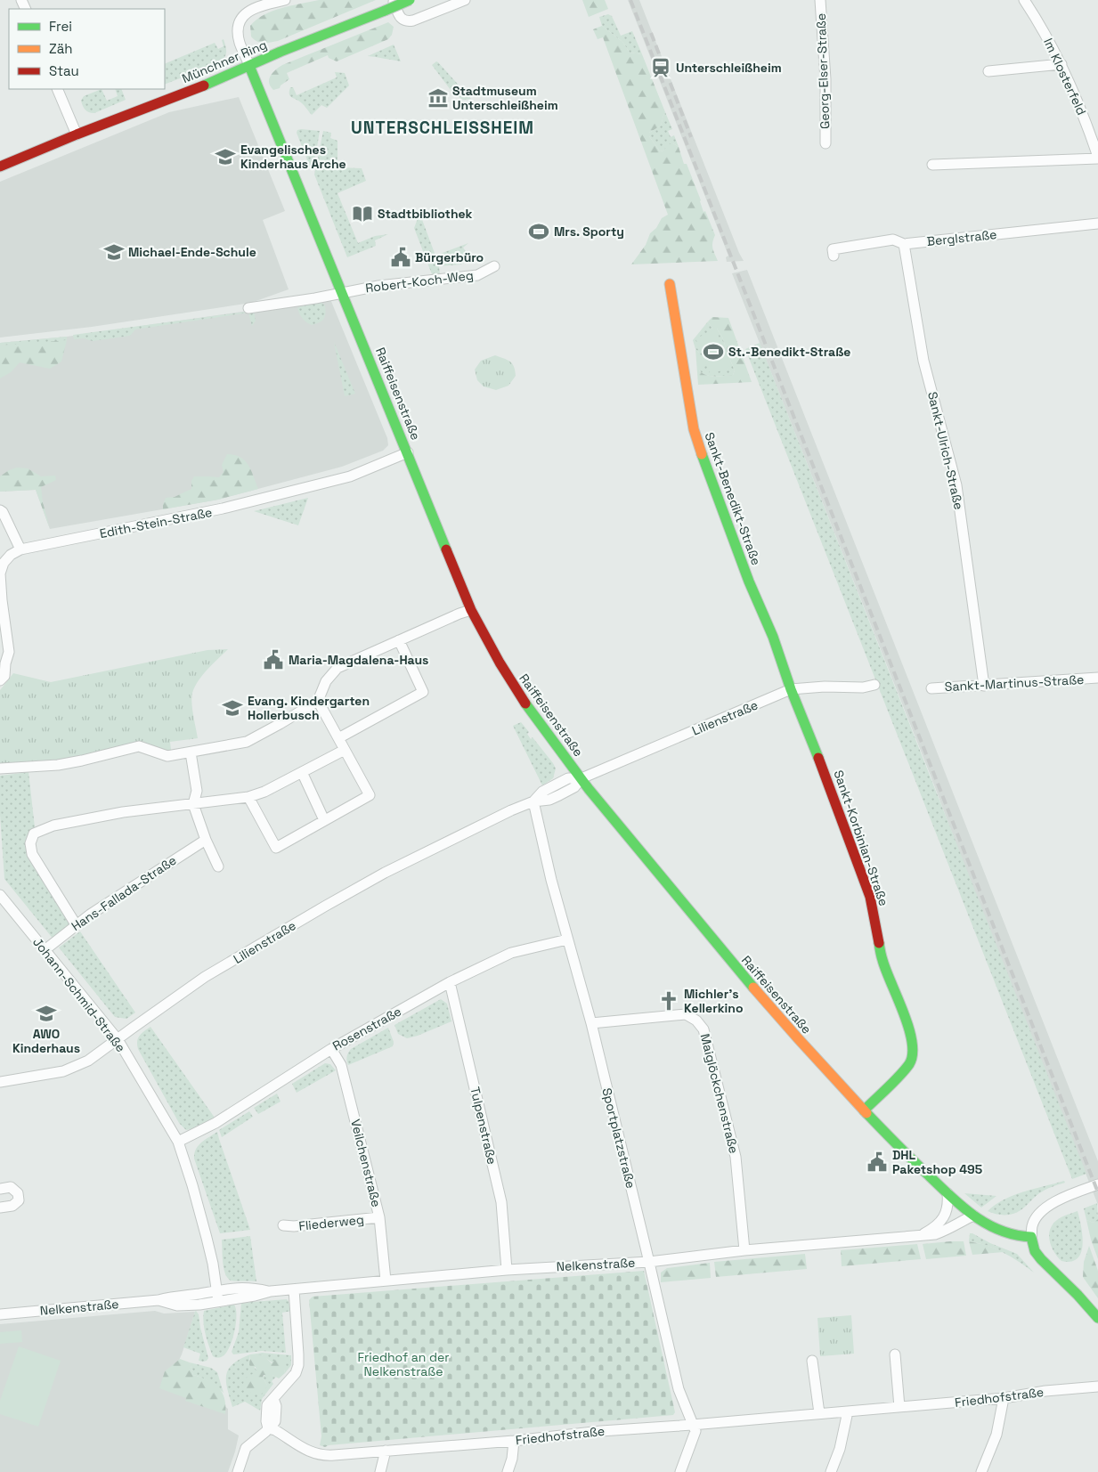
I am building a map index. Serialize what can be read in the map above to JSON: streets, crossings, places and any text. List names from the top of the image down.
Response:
{
  "streets": {
    "street": [
      "Münchner Ring",
      "Georg-Elser-Straße",
      "Im Klosterfeld",
      "Berglstraße",
      "Robert-Koch-Weg",
      "Raiffeisenstraße",
      "Sankt-Ulrich-Straße",
      "Sankt-Benedikt-Straße",
      "Edith-Stein-Straße",
      "Sankt-Martinus-Straße",
      "Lilienstraße",
      "Sankt-Korbinian-Straße",
      "Hans-Fallada-Straße",
      "Johann-Schmid-Straße",
      "Rosenstraße",
      "Maiglöckchenstraße",
      "Tulpenstraße",
      "Sportplatzstraße",
      "Veilchenstraße",
      "Fliederweg",
      "Nelkenstraße",
      "Friedhofstraße"
    ]
  },
  "crossings": [
    ["Münchner Ring", "Raiffeisenstraße"],
    ["Berglstraße", "Sankt-Ulrich-Straße"],
    ["Robert-Koch-Weg", "Raiffeisenstraße"],
    ["Raiffeisenstraße", "Edith-Stein-Straße"],
    ["Raiffeisenstraße", "Lilienstraße"],
    ["Raiffeisenstraße", "Sankt-Korbinian-Straße"],
    ["Raiffeisenstraße", "Nelkenstraße"],
    ["Sankt-Ulrich-Straße", "Sankt-Martinus-Straße"],
    ["Sankt-Benedikt-Straße", "Lilienstraße"],
    ["Sankt-Benedikt-Straße", "Sankt-Korbinian-Straße"],
    ["Lilienstraße", "Sankt-Korbinian-Straße"],
    ["Lilienstraße", "Johann-Schmid-Straße"],
    ["Lilienstraße", "Sportplatzstraße"],
    ["Hans-Fallada-Straße", "Johann-Schmid-Straße"],
    ["Johann-Schmid-Straße", "Rosenstraße"],
    ["Johann-Schmid-Straße", "Nelkenstraße"],
    ["Rosenstraße", "Tulpenstraße"],
    ["Rosenstraße", "Sportplatzstraße"],
    ["Rosenstraße", "Veilchenstraße"],
    ["Maiglöckchenstraße", "Sportplatzstraße"],
    ["Maiglöckchenstraße", "Nelkenstraße"],
    ["Tulpenstraße", "Nelkenstraße"],
    ["Sportplatzstraße", "Nelkenstraße"],
    ["Sportplatzstraße", "Friedhofstraße"],
    ["Veilchenstraße", "Fliederweg"],
    ["Veilchenstraße", "Nelkenstraße"]
  ],
  "districts": ["UNTERSCHLEISSHEIM"],
  "parks": ["Friedhof an der Nelkenstraße"],
  "places": {
    "station": ["Unterschleißheim"],
    "museum": ["Stadtmuseum Unterschleißheim"],
    "school or university": [
      "Evangelisches Kinderhaus Arche",
      "Michael-Ende-Schule",
      "Evang. Kindergarten Hollerbusch",
      "AWO Kinderhaus"
    ],
    "library": ["Stadtbibliothek"],
    "sports": ["Mrs. Sporty", "St.-Benedikt-Straße"],
    "public building": ["Bürgerbüro", "Maria-Magdalena-Haus", "DHL Paketshop 495"],
    "church": ["Michler's Kellerkino"]
  },
  "legend": ["Frei", "Zäh", "Stau"]
}
